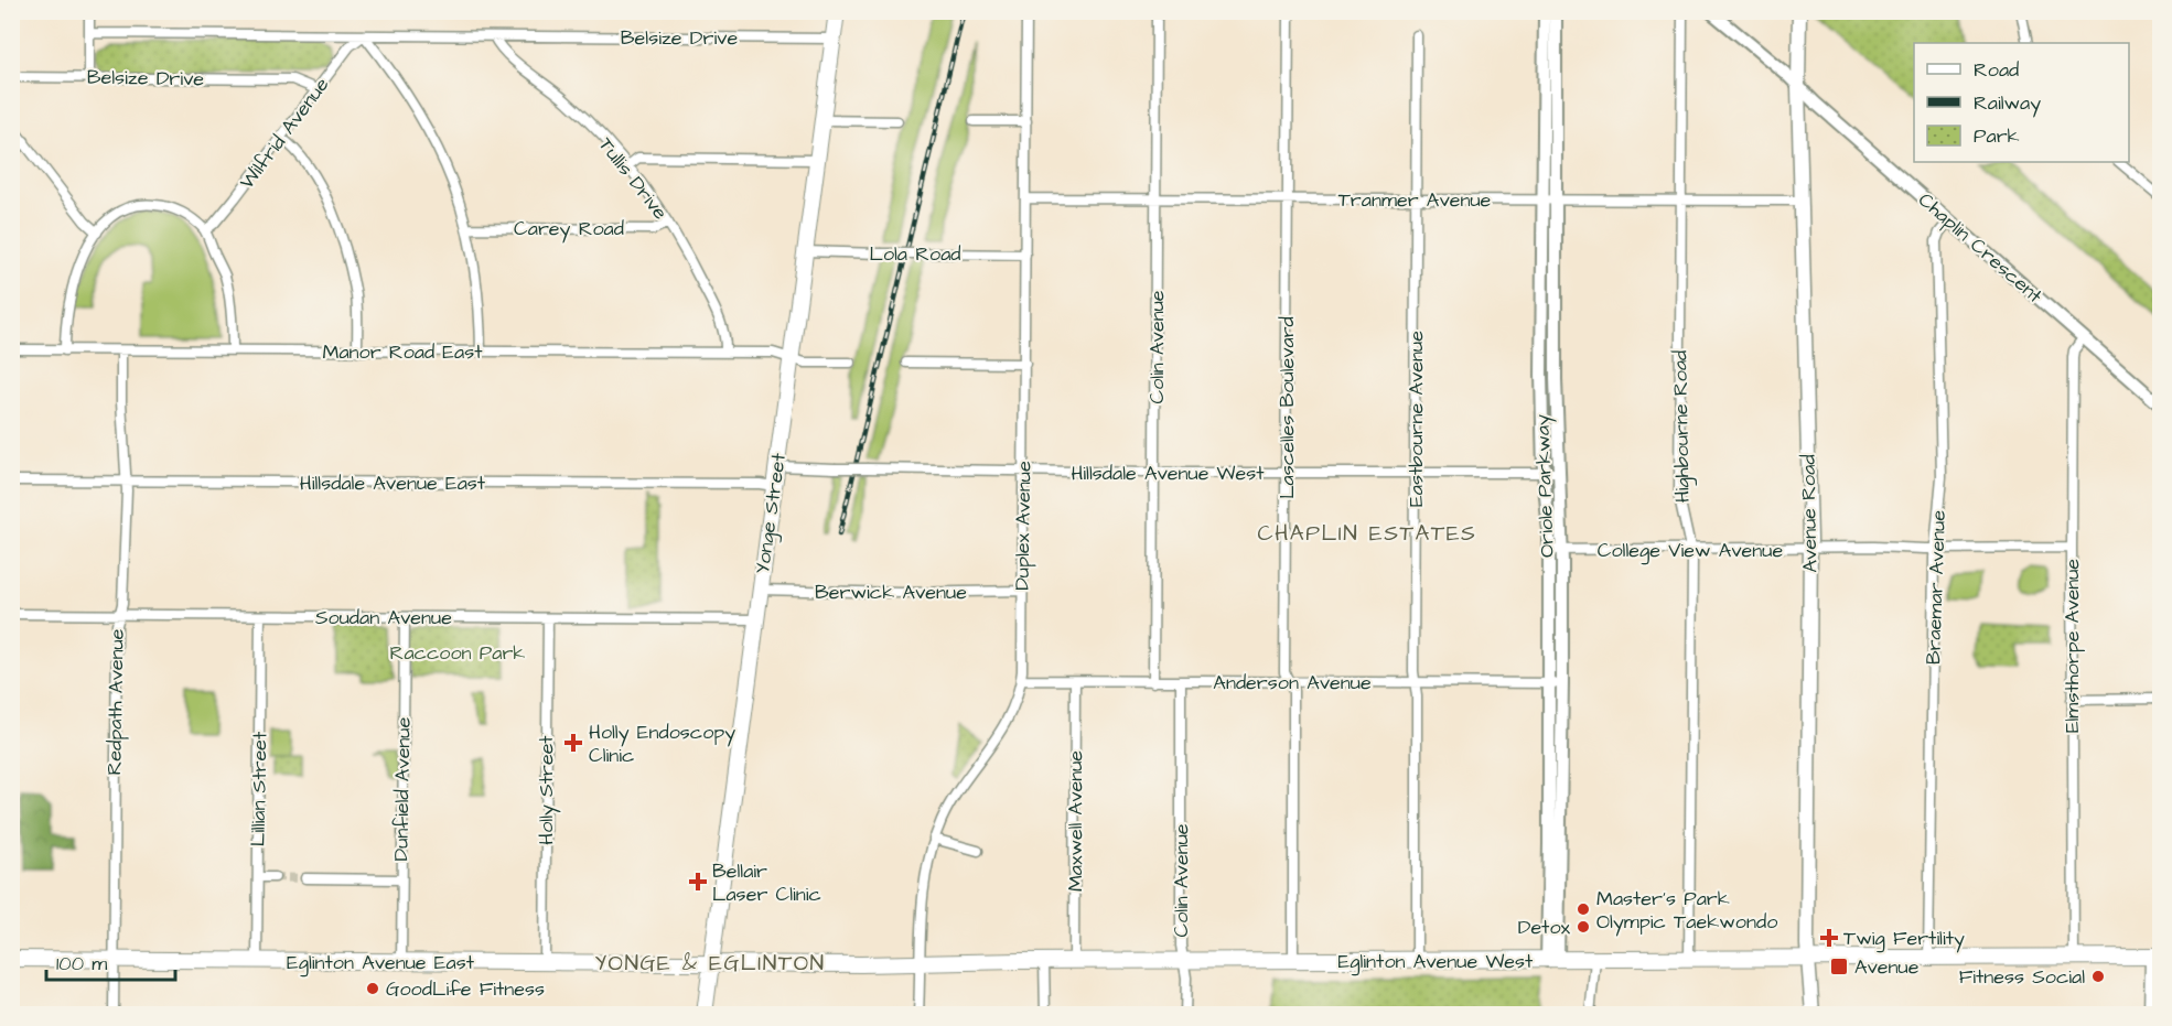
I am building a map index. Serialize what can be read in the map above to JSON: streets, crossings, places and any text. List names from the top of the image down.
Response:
{
  "streets": {
    "main road": [
      "Yonge Street",
      "Avenue Road",
      "Eglinton Avenue West",
      "Eglinton Avenue East"
    ],
    "street": [
      "Belsize Drive",
      "Wilfrid Avenue",
      "Tullis Drive",
      "Tranmer Avenue",
      "Carey Road",
      "Chaplin Crescent",
      "Lola Road",
      "Colin Avenue",
      "Manor Road East",
      "Lascelles Boulevard",
      "Eastbourne Avenue",
      "Highbourne Road",
      "Hillsdale Avenue West",
      "Hillsdale Avenue East",
      "Oriole Parkway",
      "Duplex Avenue",
      "College View Avenue",
      "Braemar Avenue",
      "Berwick Avenue",
      "Soudan Avenue",
      "Elmsthorpe Avenue",
      "Anderson Avenue",
      "Redpath Avenue",
      "Lillian Street",
      "Dunfield Avenue",
      "Holly Street",
      "Maxwell Avenue"
    ]
  },
  "crossings": [
    ["Belsize Drive", "Wilfrid Avenue"],
    ["Belsize Drive", "Tullis Drive"],
    ["Belsize Drive", "Yonge Street"],
    ["Tullis Drive", "Carey Road"],
    ["Tullis Drive", "Manor Road East"],
    ["Tranmer Avenue", "Colin Avenue"],
    ["Tranmer Avenue", "Lascelles Boulevard"],
    ["Tranmer Avenue", "Eastbourne Avenue"],
    ["Tranmer Avenue", "Highbourne Road"],
    ["Tranmer Avenue", "Oriole Parkway"],
    ["Tranmer Avenue", "Avenue Road"],
    ["Tranmer Avenue", "Duplex Avenue"],
    ["Chaplin Crescent", "Avenue Road"],
    ["Chaplin Crescent", "Braemar Avenue"],
    ["Chaplin Crescent", "Elmsthorpe Avenue"],
    ["Lola Road", "Yonge Street"],
    ["Lola Road", "Duplex Avenue"],
    ["Colin Avenue", "Hillsdale Avenue West"],
    ["Colin Avenue", "Anderson Avenue"],
    ["Colin Avenue", "Eglinton Avenue West"],
    ["Manor Road East", "Yonge Street"],
    ["Manor Road East", "Redpath Avenue"],
    ["Lascelles Boulevard", "Hillsdale Avenue West"],
    ["Lascelles Boulevard", "Anderson Avenue"],
    ["Lascelles Boulevard", "Eglinton Avenue West"],
    ["Eastbourne Avenue", "Hillsdale Avenue West"],
    ["Eastbourne Avenue", "Anderson Avenue"],
    ["Eastbourne Avenue", "Eglinton Avenue West"],
    ["Highbourne Road", "College View Avenue"],
    ["Highbourne Road", "Eglinton Avenue West"],
    ["Hillsdale Avenue West", "Oriole Parkway"],
    ["Hillsdale Avenue West", "Yonge Street"],
    ["Hillsdale Avenue West", "Duplex Avenue"],
    ["Hillsdale Avenue East", "Yonge Street"],
    ["Hillsdale Avenue East", "Redpath Avenue"],
    ["Oriole Parkway", "College View Avenue"],
    ["Oriole Parkway", "Anderson Avenue"],
    ["Oriole Parkway", "Eglinton Avenue West"],
    ["Yonge Street", "Berwick Avenue"],
    ["Yonge Street", "Soudan Avenue"],
    ["Yonge Street", "Eglinton Avenue West"],
    ["Yonge Street", "Eglinton Avenue East"],
    ["Avenue Road", "College View Avenue"],
    ["Avenue Road", "Eglinton Avenue West"],
    ["Duplex Avenue", "Berwick Avenue"],
    ["Duplex Avenue", "Anderson Avenue"],
    ["Duplex Avenue", "Eglinton Avenue West"],
    ["College View Avenue", "Braemar Avenue"],
    ["College View Avenue", "Elmsthorpe Avenue"],
    ["Braemar Avenue", "Eglinton Avenue West"],
    ["Soudan Avenue", "Redpath Avenue"],
    ["Soudan Avenue", "Lillian Street"],
    ["Soudan Avenue", "Dunfield Avenue"],
    ["Soudan Avenue", "Holly Street"],
    ["Elmsthorpe Avenue", "Eglinton Avenue West"],
    ["Anderson Avenue", "Maxwell Avenue"],
    ["Redpath Avenue", "Eglinton Avenue East"],
    ["Lillian Street", "Eglinton Avenue East"],
    ["Dunfield Avenue", "Eglinton Avenue East"],
    ["Holly Street", "Eglinton Avenue East"],
    ["Maxwell Avenue", "Eglinton Avenue West"],
    ["Eglinton Avenue West", "Eglinton Avenue East"]
  ],
  "districts": ["CHAPLIN ESTATES", "YONGE & EGLINTON"],
  "parks": ["Raccoon Park"],
  "places": {
    "health": ["Holly Endoscopy Clinic", "Bellair Laser Clinic", "Twig Fertility"],
    "other": [
      "Master’s Park Olympic Taekwondo",
      "Detox",
      "Fitness Social",
      "GoodLife Fitness"
    ],
    "transit": ["Avenue"]
  },
  "legend": ["Road", "Railway", "Park"],
  "scale_bar": "100 m"
}
